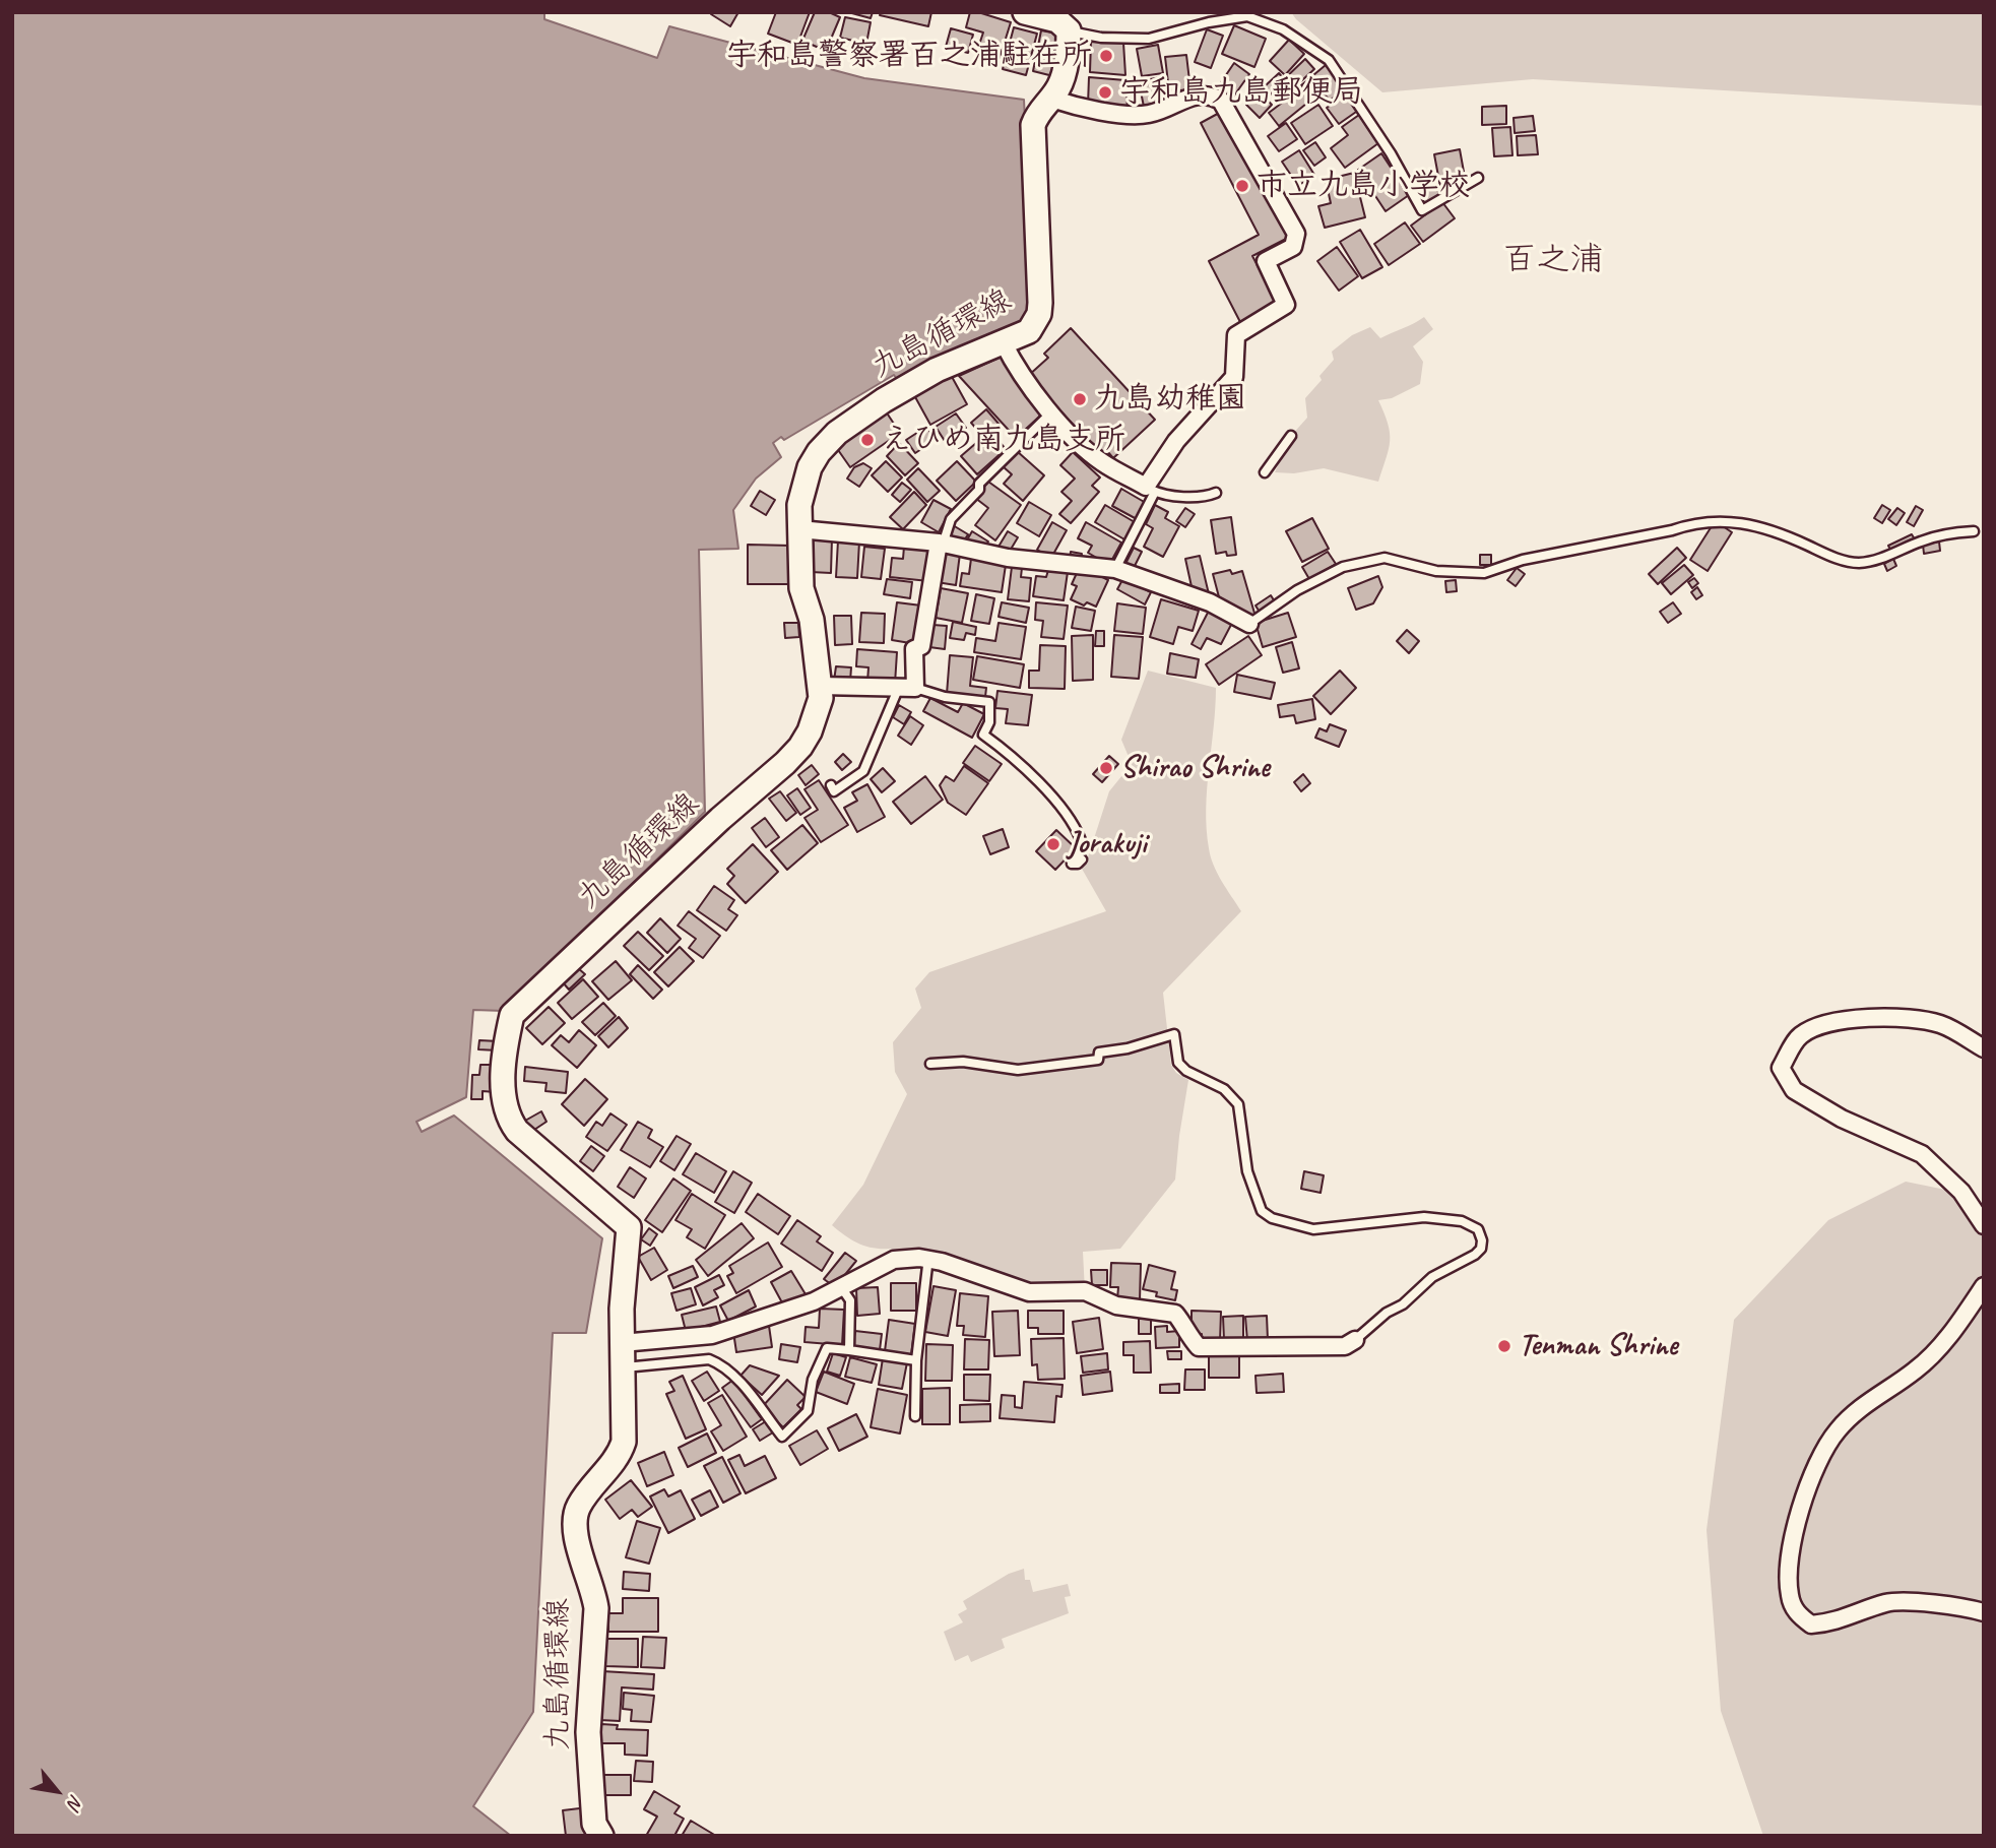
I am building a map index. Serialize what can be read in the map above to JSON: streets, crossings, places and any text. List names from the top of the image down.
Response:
{
  "streets": {
    "main road": ["九島循環線"]
  },
  "districts": ["百之浦"],
  "places": [
    "宇和島警察署百之浦駐在所",
    "宇和島九島郵便局",
    "市立九島小学校",
    "九島幼稚園",
    "えひめ南九島支所",
    "Shirao Shrine",
    "Jorakuji",
    "Tenman Shrine"
  ],
  "north": "bottom right"
}
